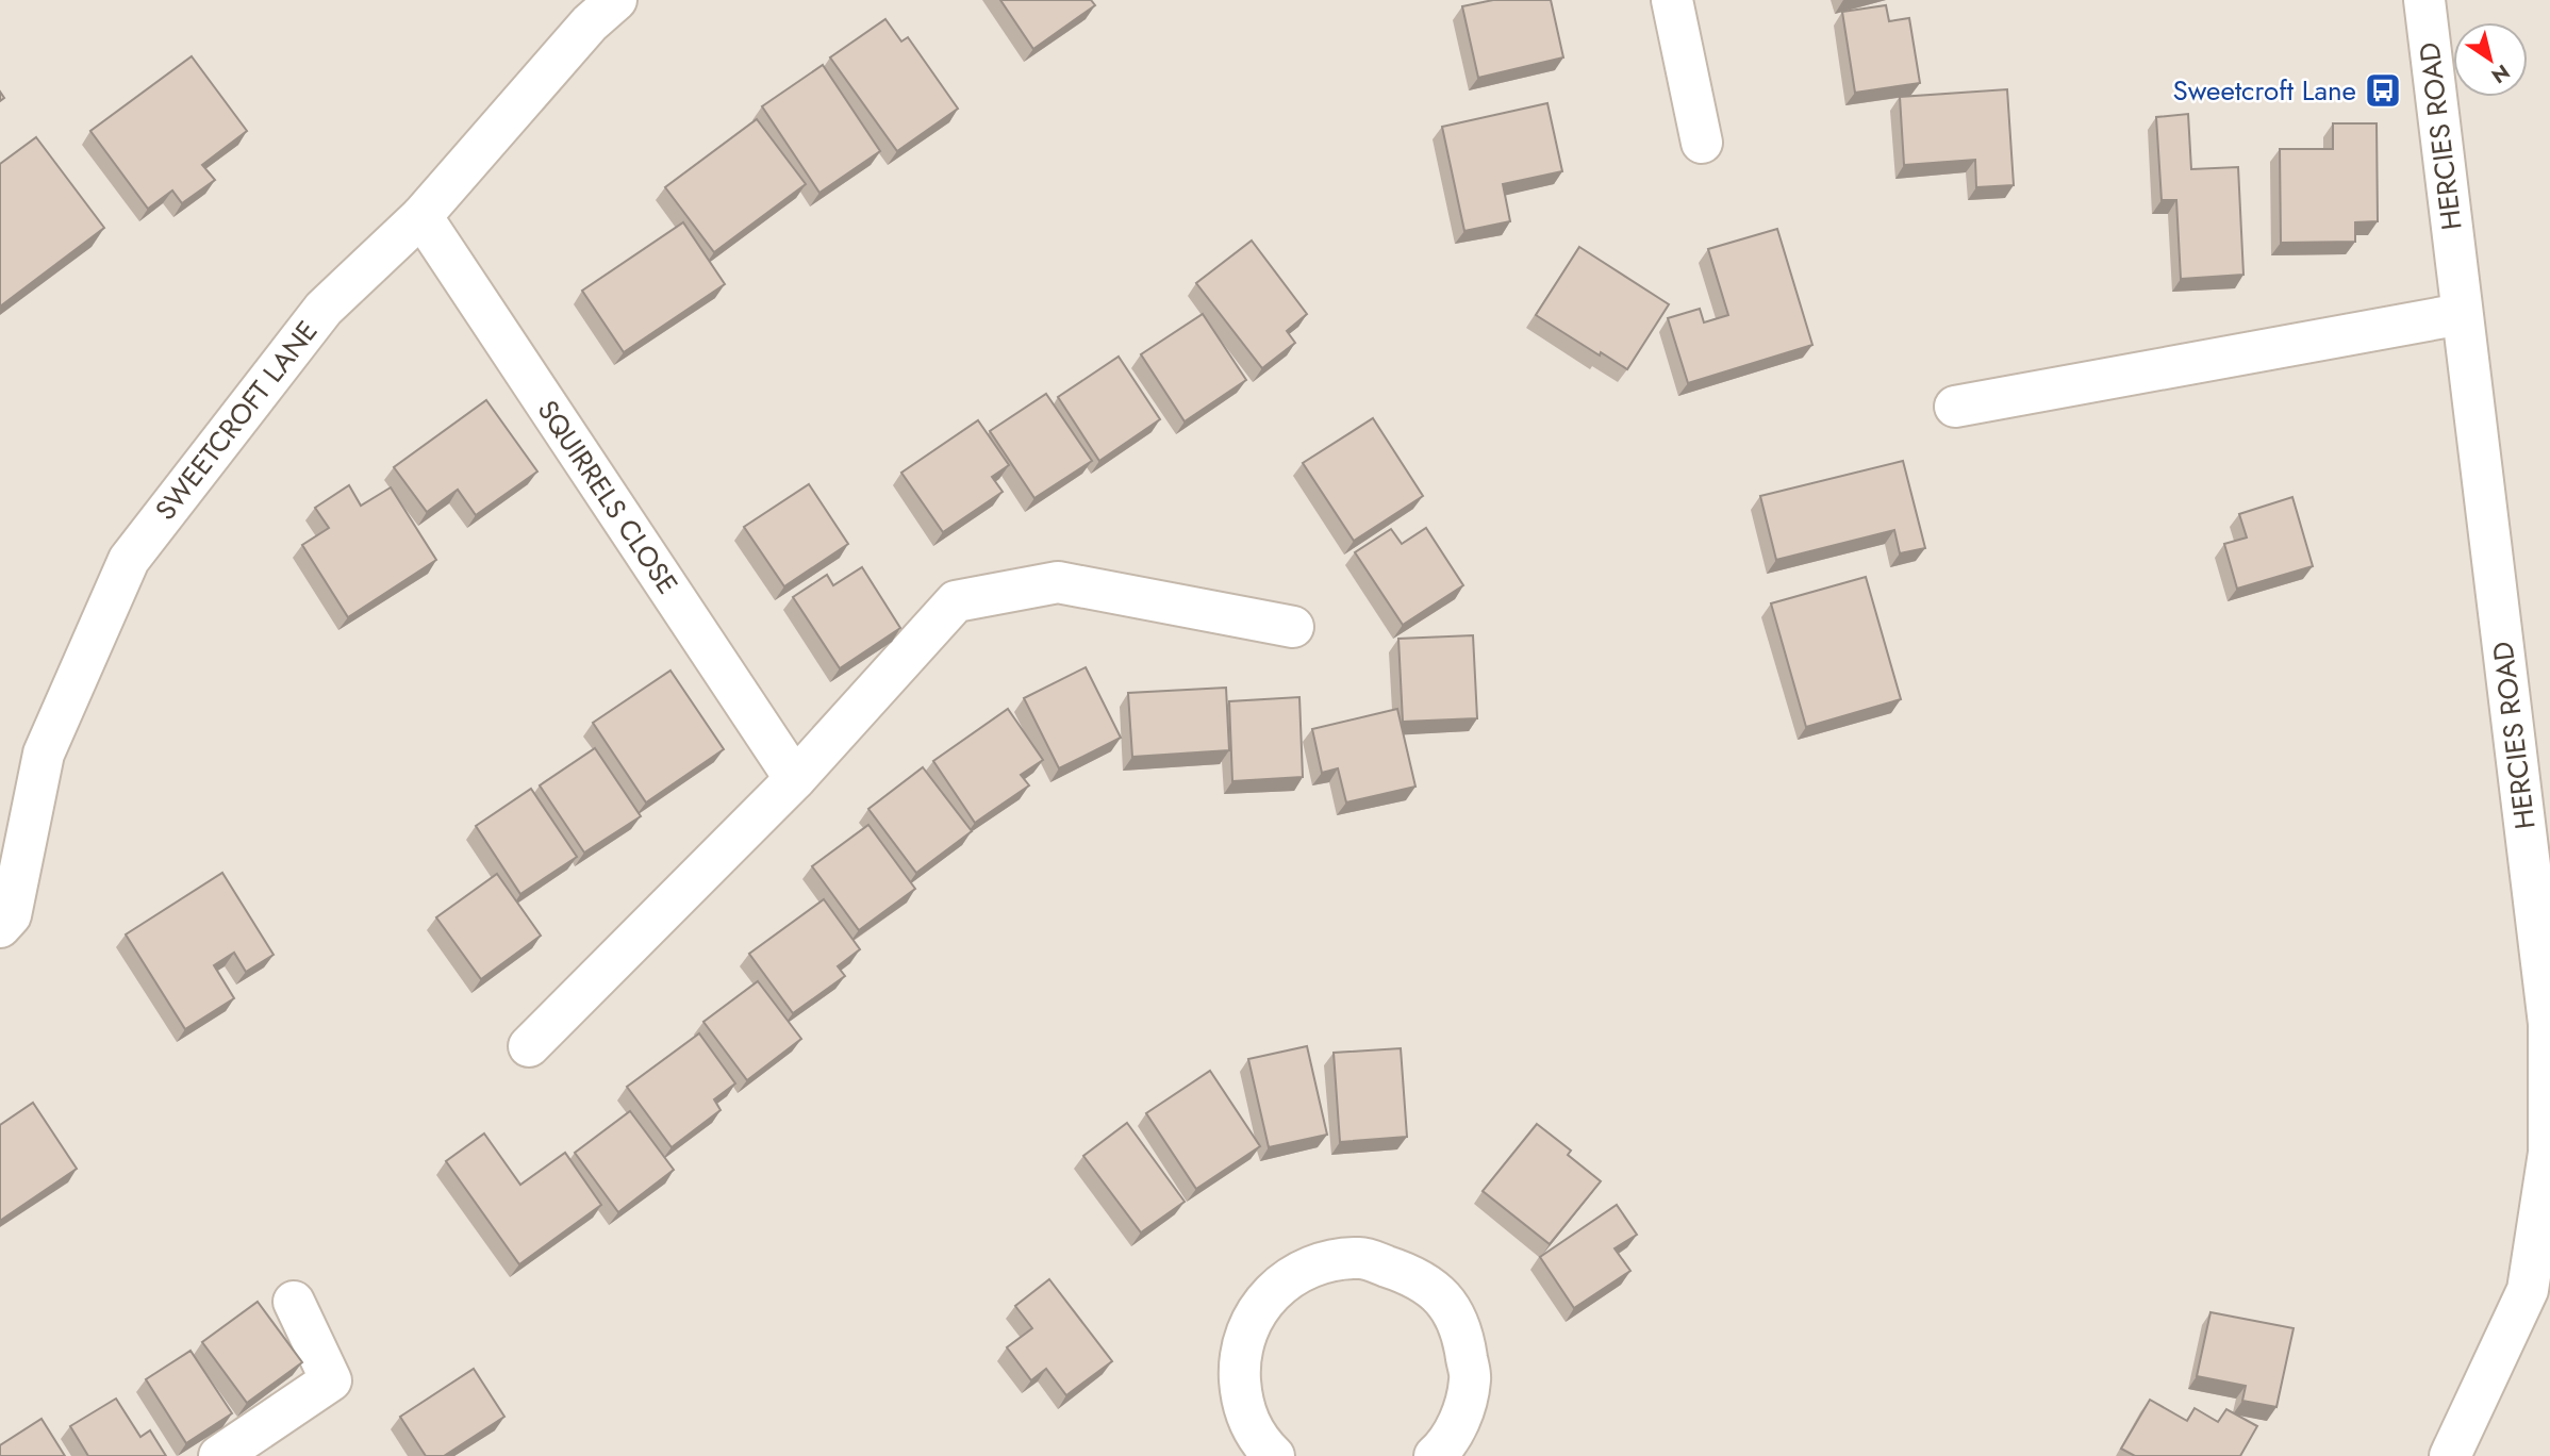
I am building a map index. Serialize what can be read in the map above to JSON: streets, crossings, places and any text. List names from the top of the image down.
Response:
{
  "streets": {
    "street": ["HERCIES ROAD", "SWEETCROFT LANE", "SQUIRRELS CLOSE"]
  },
  "crossings": [
    ["SWEETCROFT LANE", "SQUIRRELS CLOSE"]
  ],
  "places": {
    "bus stop": ["Sweetcroft Lane"]
  },
  "north": "bottom right"
}
